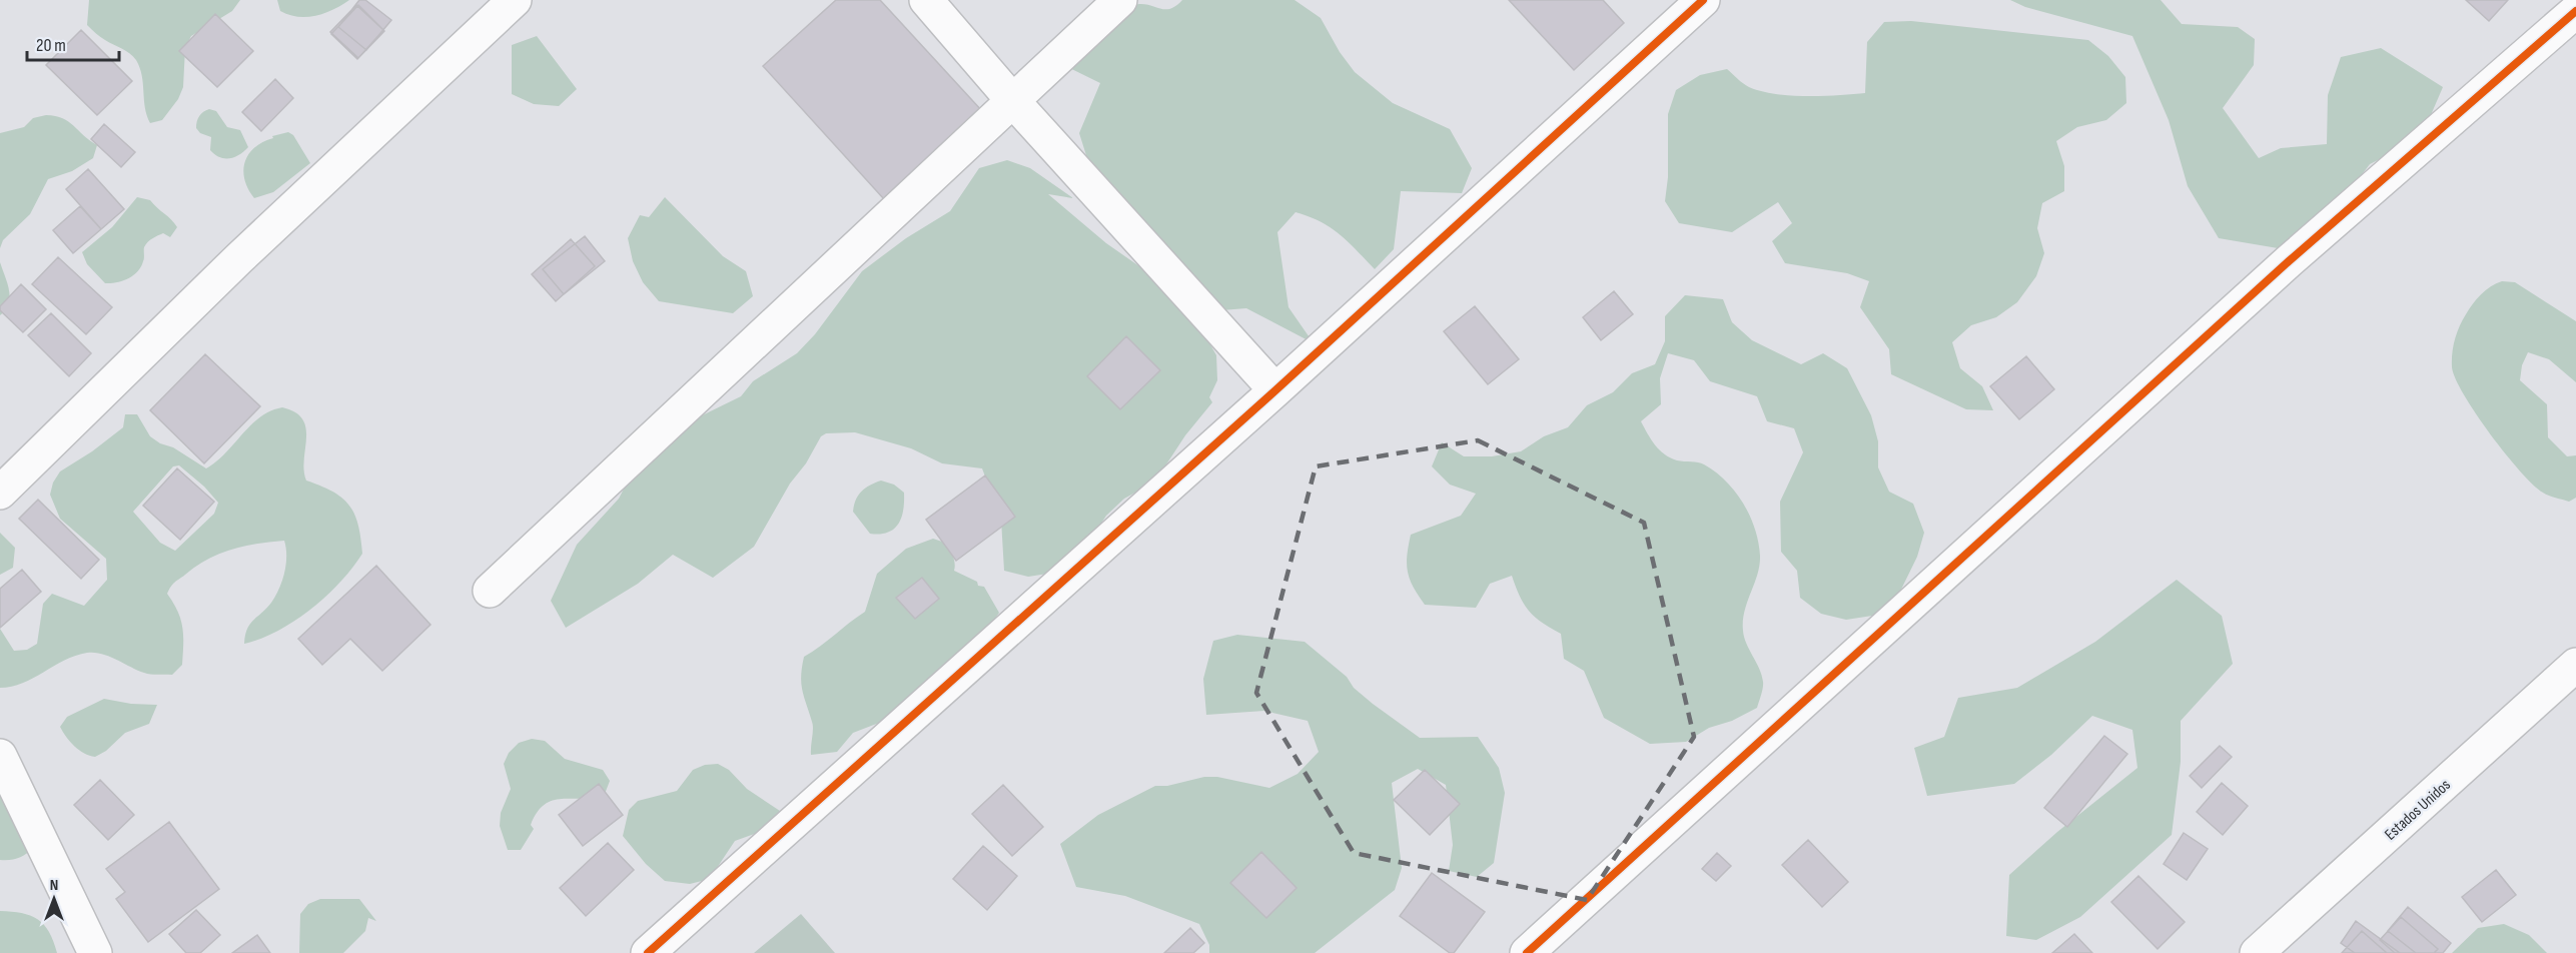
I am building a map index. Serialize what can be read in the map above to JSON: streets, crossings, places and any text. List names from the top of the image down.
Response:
{
  "streets": {
    "street": ["Estados Unidos"]
  },
  "scale_bar": "20 m",
  "north": "top"
}
